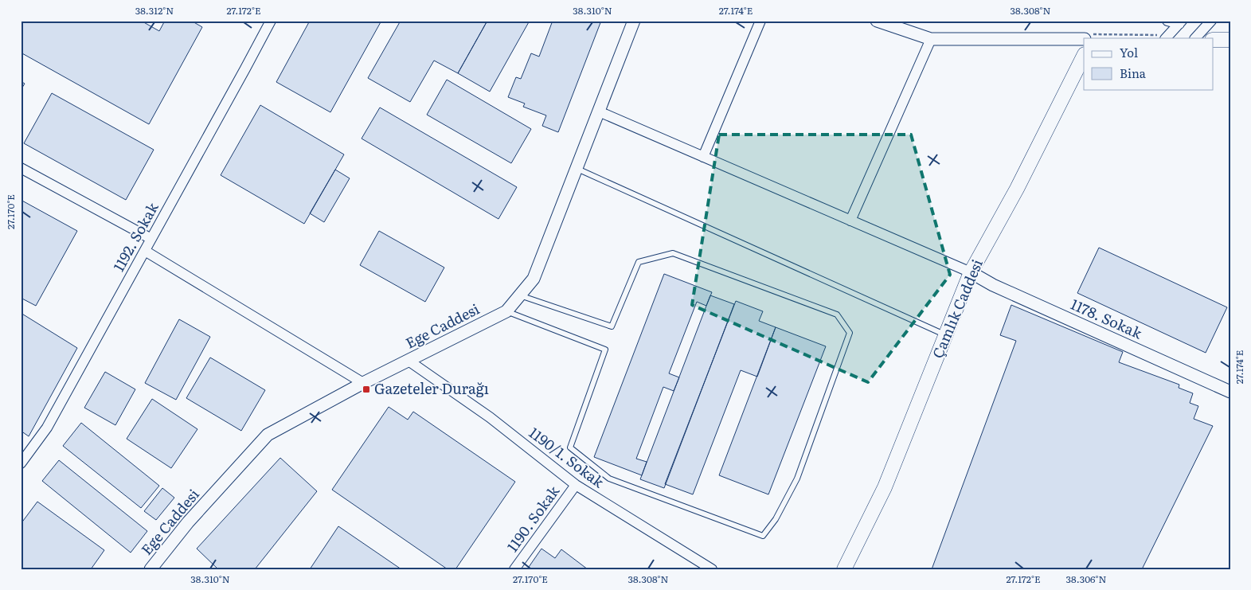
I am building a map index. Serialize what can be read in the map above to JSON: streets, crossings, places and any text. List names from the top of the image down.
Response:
{
  "streets": {
    "main road": ["Çamlık Caddesi"],
    "street": [
      "1192. Sokak",
      "1178. Sokak",
      "Ege Caddesi",
      "1190/1. Sokak",
      "1190. Sokak"
    ]
  },
  "crossings": [
    ["Çamlık Caddesi", "1178. Sokak"],
    ["Ege Caddesi", "1190/1. Sokak"],
    ["1190/1. Sokak", "1190. Sokak"]
  ],
  "places": {
    "transit": ["Gazeteler Durağı"]
  },
  "legend": ["Yol", "Bina"],
  "coordinates": [
    "38.312°N",
    "27.172°E",
    "38.310°N",
    "27.174°E",
    "38.308°N",
    "27.170°E",
    "38.306°N"
  ]
}
